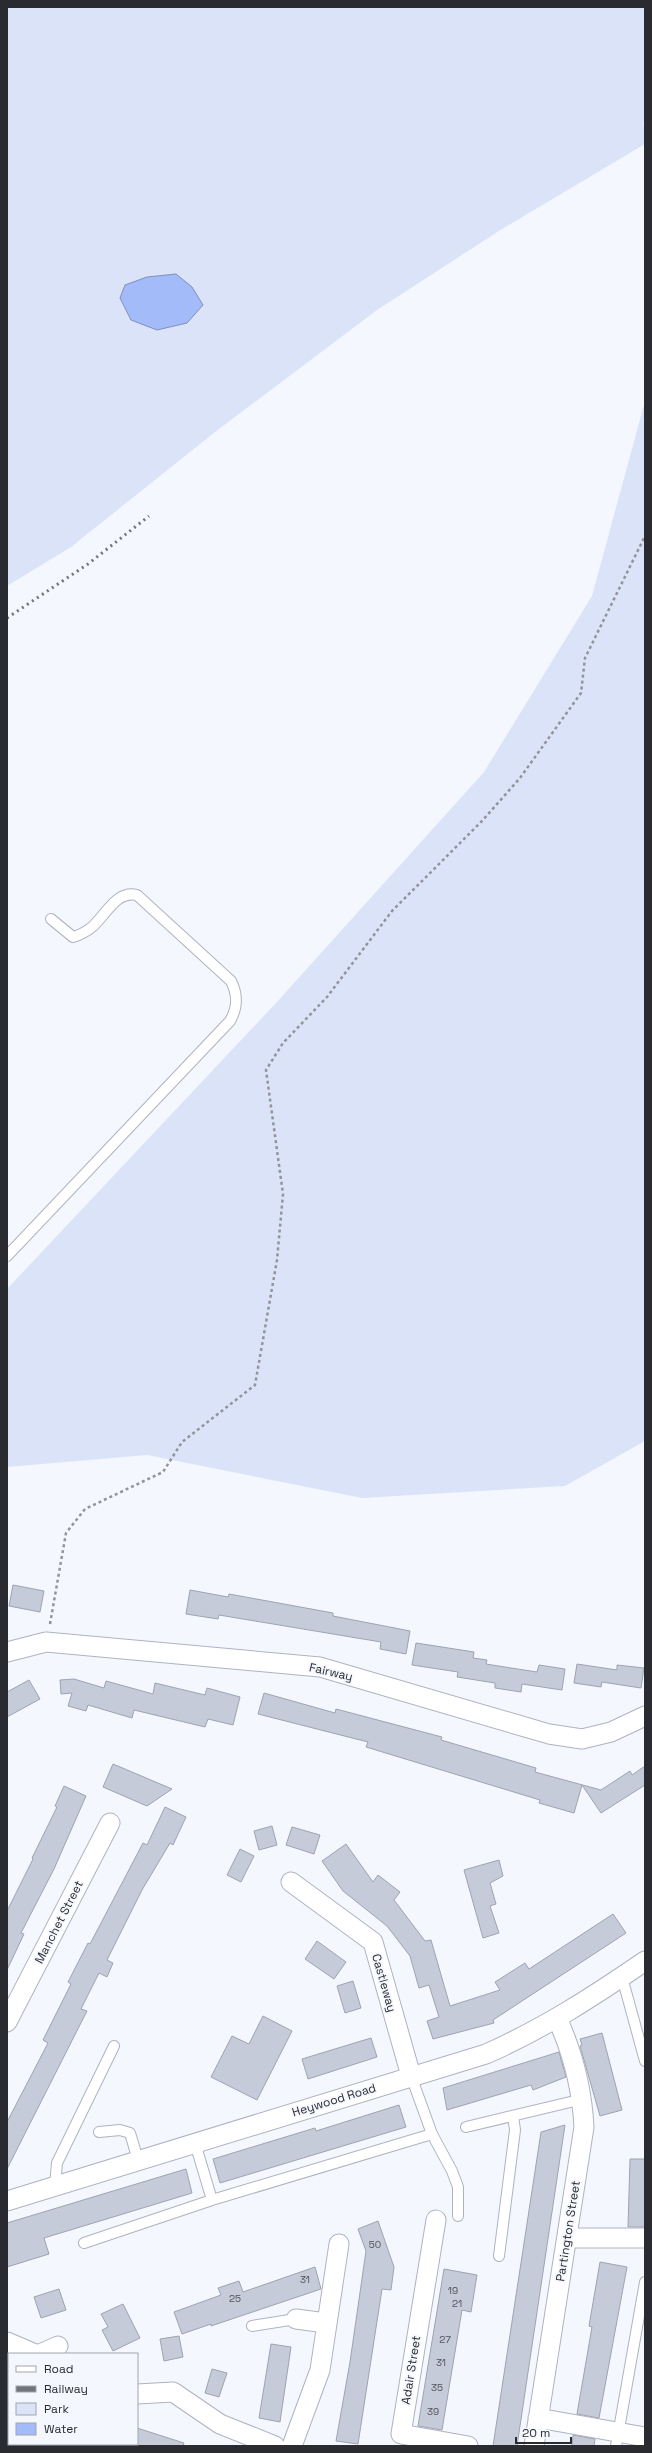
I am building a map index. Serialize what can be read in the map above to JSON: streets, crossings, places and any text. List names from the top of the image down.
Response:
{
  "streets": {
    "street": [
      "Fairway",
      "Manchet Street",
      "Castleway",
      "Heywood Road",
      "Partington Street",
      "Adair Street"
    ]
  },
  "crossings": [
    ["Castleway", "Heywood Road"],
    ["Heywood Road", "Partington Street"]
  ],
  "house_numbers": [
    "50",
    "31",
    "19",
    "25",
    "21",
    "27",
    "31",
    "35",
    "39"
  ],
  "legend": [
    "Road",
    "Railway",
    "Park",
    "Water"
  ],
  "scale_bar": "20 m"
}
